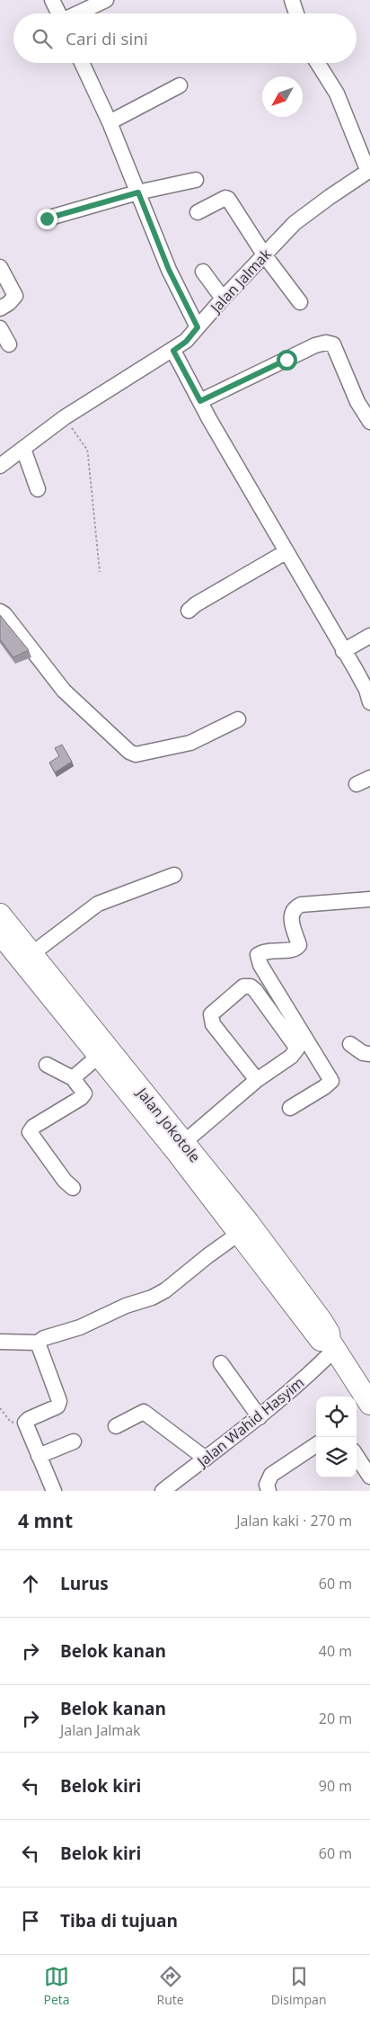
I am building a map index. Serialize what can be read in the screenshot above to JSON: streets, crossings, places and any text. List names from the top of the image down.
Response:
{
  "streets": {
    "highway": ["Jalan Jokotole"],
    "street": ["Jalan Jalmak", "Jalan Wahid Hasyim"]
  },
  "crossings": [
    ["Jalan Jokotole", "Jalan Wahid Hasyim"]
  ],
  "north": "bottom left",
  "page": {
    "search": "Cari di sini",
    "heading": ["4 mnt", "Jalan kaki · 270 m"],
    "list": [
      ["Lurus", "60 m"],
      ["Belok kanan", "40 m"],
      ["Belok kanan", "Jalan Jalmak", "20 m"],
      ["Belok kiri", "90 m"],
      ["Belok kiri", "60 m"],
      "Tiba di tujuan"
    ],
    "nav": ["Peta", "Rute", "Disimpan"]
  }
}
